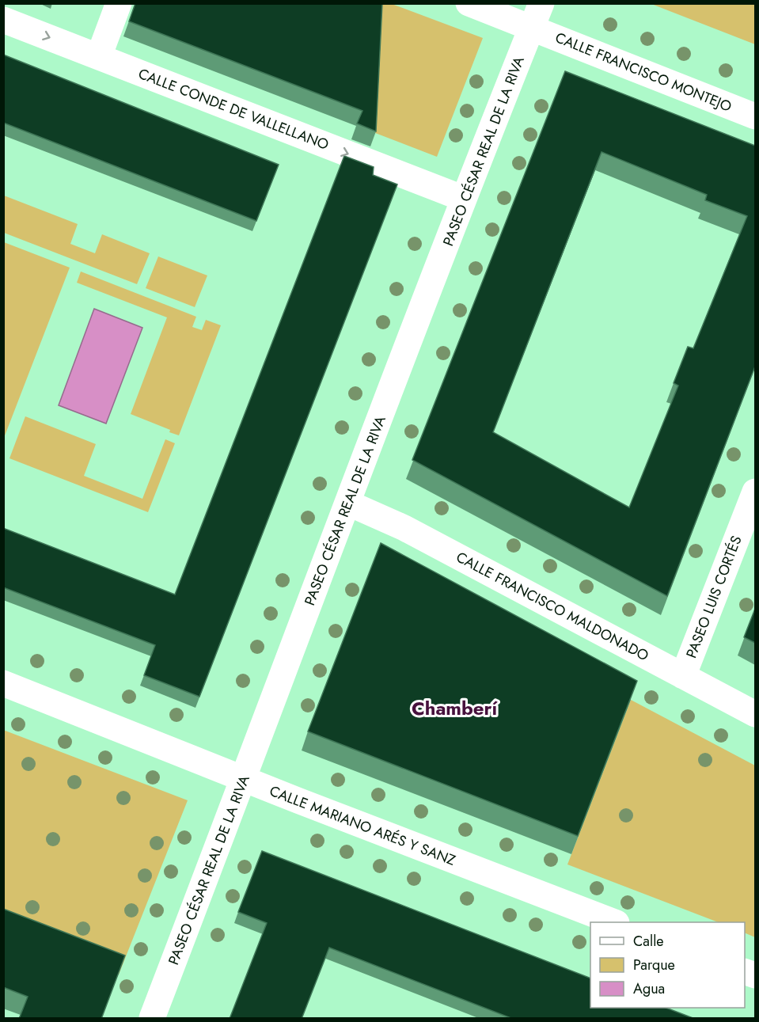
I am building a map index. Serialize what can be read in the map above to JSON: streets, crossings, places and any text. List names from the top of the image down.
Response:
{
  "streets": {
    "street": [
      "CALLE FRANCISCO MONTEJO",
      "CALLE CONDE DE VALLELLANO",
      "PASEO CÉSAR REAL DE LA RIVA",
      "PASEO LUIS CORTÉS",
      "CALLE FRANCISCO MALDONADO",
      "CALLE MARIANO ARÉS Y SANZ"
    ]
  },
  "crossings": [
    ["CALLE FRANCISCO MONTEJO", "PASEO CÉSAR REAL DE LA RIVA"],
    ["CALLE CONDE DE VALLELLANO", "PASEO CÉSAR REAL DE LA RIVA"],
    ["PASEO CÉSAR REAL DE LA RIVA", "CALLE FRANCISCO MALDONADO"],
    ["PASEO CÉSAR REAL DE LA RIVA", "CALLE MARIANO ARÉS Y SANZ"],
    ["PASEO LUIS CORTÉS", "CALLE FRANCISCO MALDONADO"]
  ],
  "one_way": ["CALLE CONDE DE VALLELLANO"],
  "districts": ["Chamberí"],
  "legend": ["Calle", "Parque", "Agua"]
}
